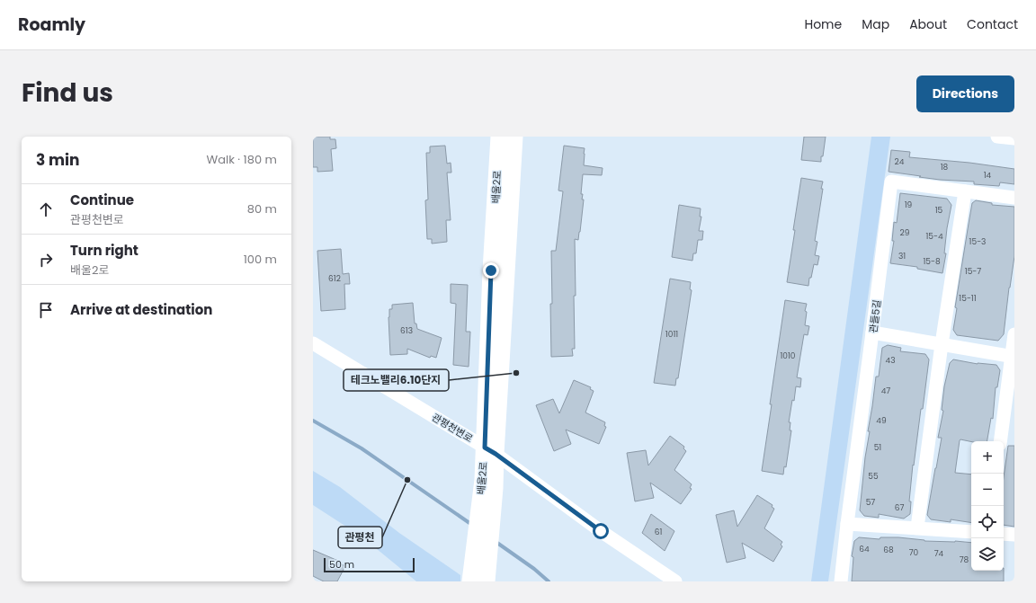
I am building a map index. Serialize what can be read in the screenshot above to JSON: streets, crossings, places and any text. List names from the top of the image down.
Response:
{
  "streets": {
    "main road": ["배울2로"],
    "street": ["관들5길", "관평천변로"]
  },
  "crossings": [
    ["배울2로", "관평천변로"]
  ],
  "places": ["테크노밸리6.10단지", "관평천"],
  "house_numbers": [
    "24",
    "18",
    "14",
    "19",
    "15",
    "29",
    "15-4",
    "15-3",
    "31",
    "15-8",
    "15-7",
    "612",
    "15-11",
    "613",
    "1011",
    "1010",
    "43",
    "47",
    "49",
    "51",
    "55",
    "57",
    "67",
    "61",
    "64",
    "68",
    "70",
    "74",
    "78"
  ],
  "scale_bar": "50 m",
  "page": {
    "header": "Roamly",
    "nav": [
      "Home",
      "Map",
      "About",
      "Contact"
    ],
    "title": "Find us",
    "buttons": "Directions",
    "heading": ["3 min", "Walk · 180 m"],
    "list": [
      ["Continue", "관평천변로", "80 m"],
      ["Turn right", "배울2로", "100 m"],
      "Arrive at destination"
    ],
    "map_buttons": ["+", "−"],
    "scale": "50 m"
  }
}
